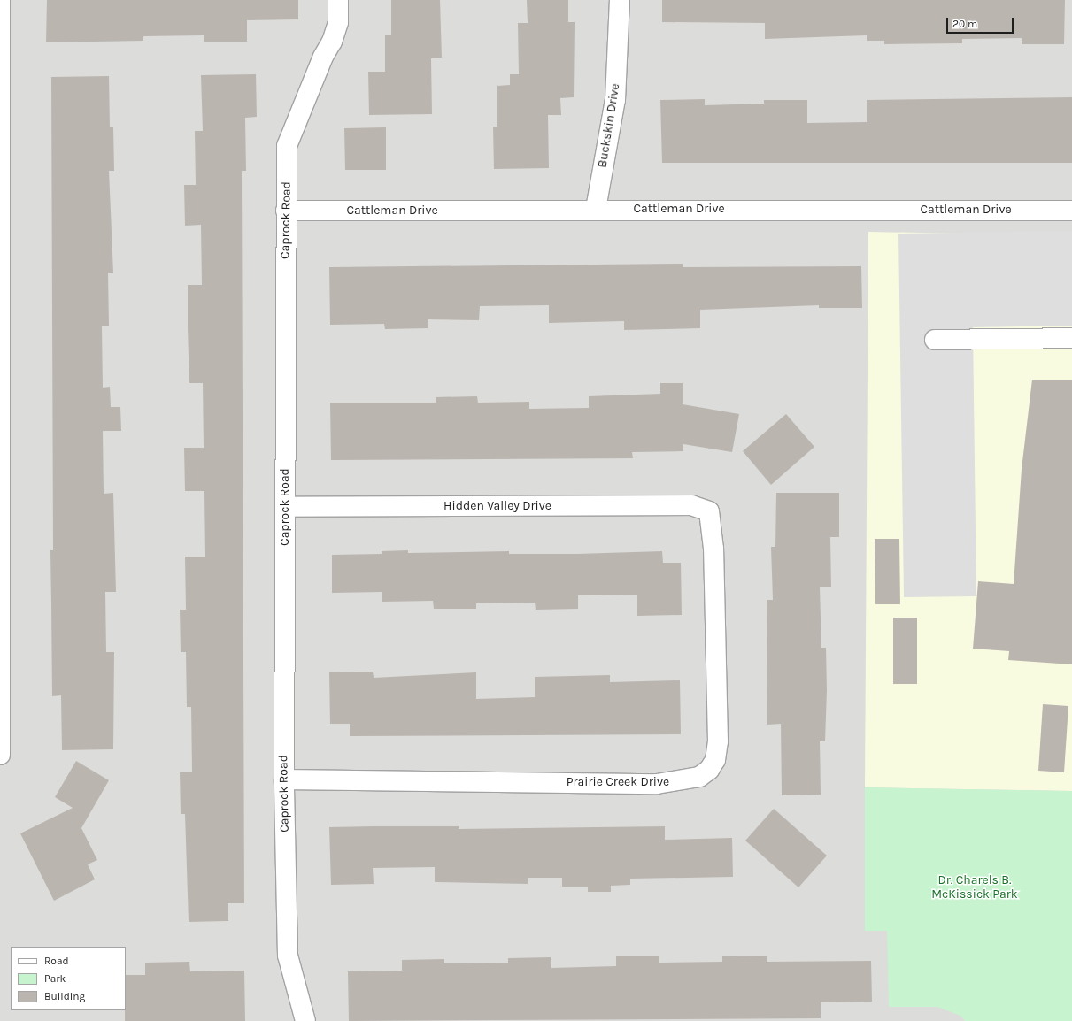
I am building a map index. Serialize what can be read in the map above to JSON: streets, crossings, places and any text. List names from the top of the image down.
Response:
{
  "streets": {
    "street": [
      "Buckskin Drive",
      "Cattleman Drive",
      "Caprock Road",
      "Hidden Valley Drive",
      "Prairie Creek Drive"
    ]
  },
  "crossings": [
    ["Buckskin Drive", "Cattleman Drive"],
    ["Cattleman Drive", "Caprock Road"],
    ["Caprock Road", "Hidden Valley Drive"],
    ["Caprock Road", "Prairie Creek Drive"],
    ["Hidden Valley Drive", "Prairie Creek Drive"]
  ],
  "parks": ["Dr. Charels B. McKissick Park"],
  "legend": ["Road", "Park", "Building"],
  "scale_bar": "20 m"
}
